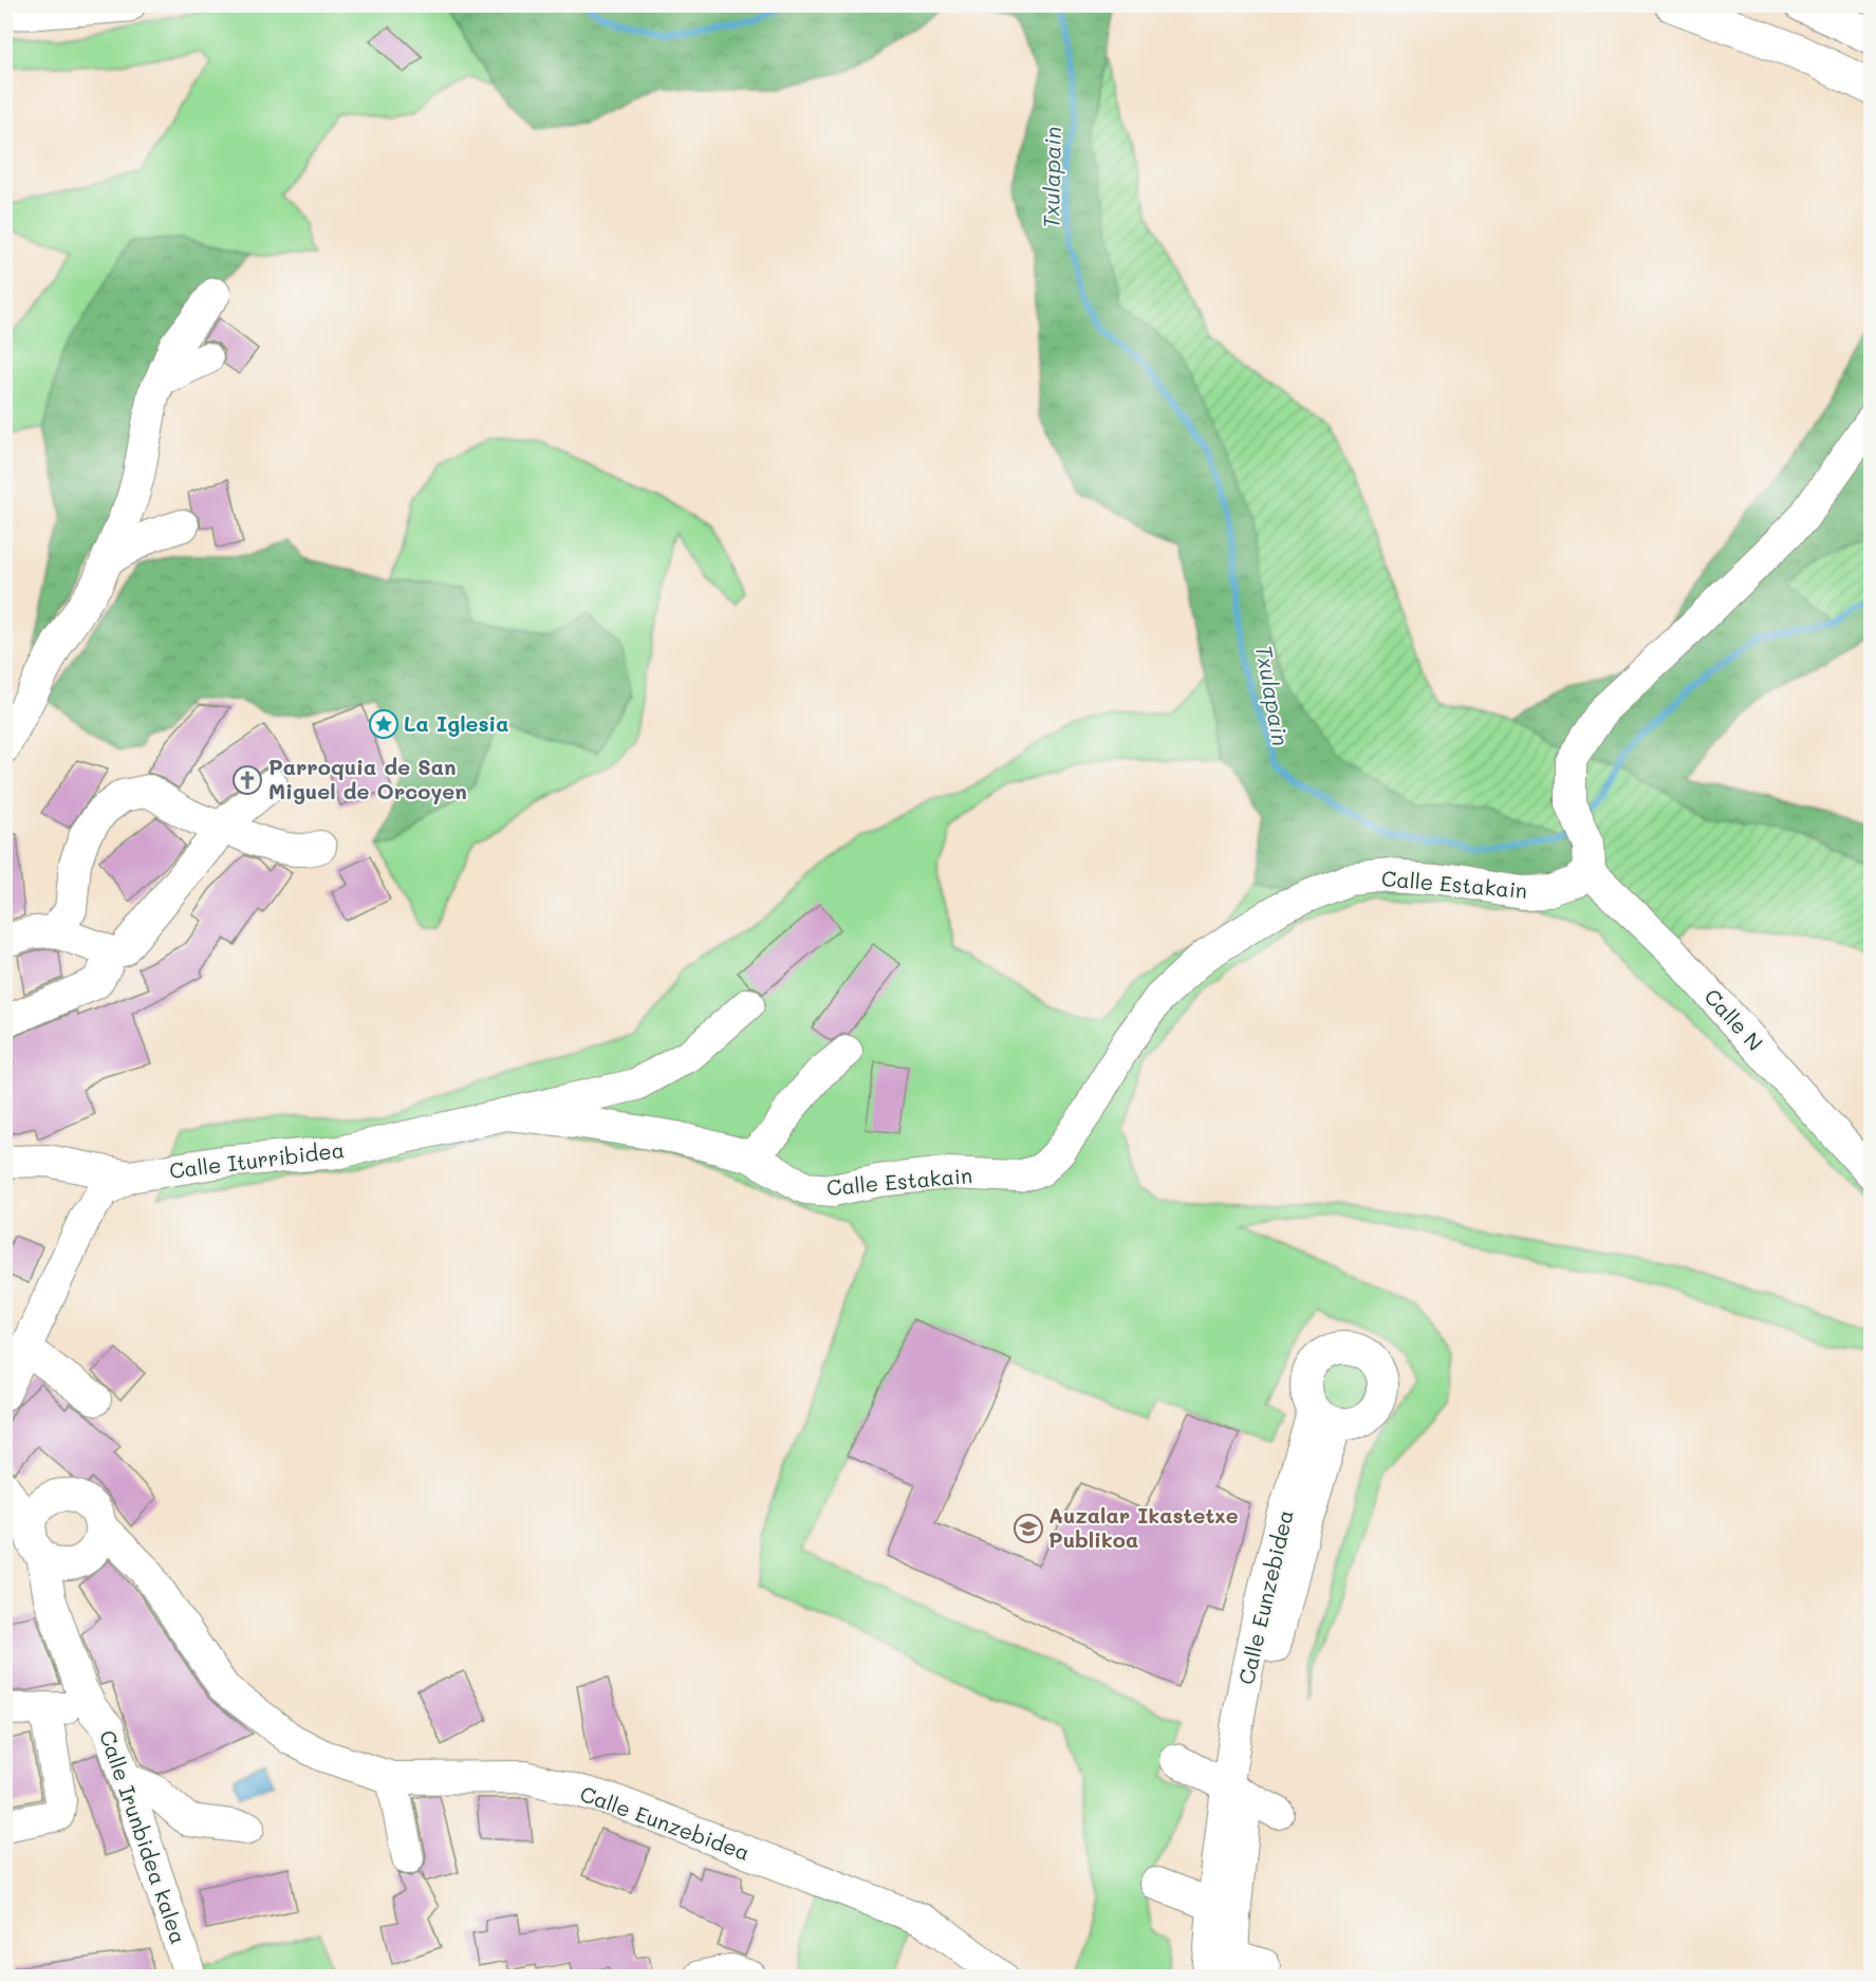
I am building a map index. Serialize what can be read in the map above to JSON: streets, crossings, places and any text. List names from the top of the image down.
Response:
{
  "streets": {
    "street": [
      "Calle Estakain",
      "Calle N",
      "Calle Iturribidea",
      "Calle Eunzebidea",
      "Calle Irunbidea kalea"
    ]
  },
  "crossings": [
    ["Calle Estakain", "Calle N"],
    ["Calle Estakain", "Calle Iturribidea"],
    ["Calle Eunzebidea", "Calle Irunbidea kalea"]
  ],
  "water": ["Txulapain"],
  "places": {
    "place": ["La Iglesia"],
    "church": ["Parroquia de San Miguel de Orcoyen"],
    "school or university": ["Auzalar Ikastetxe Publikoa"]
  }
}
